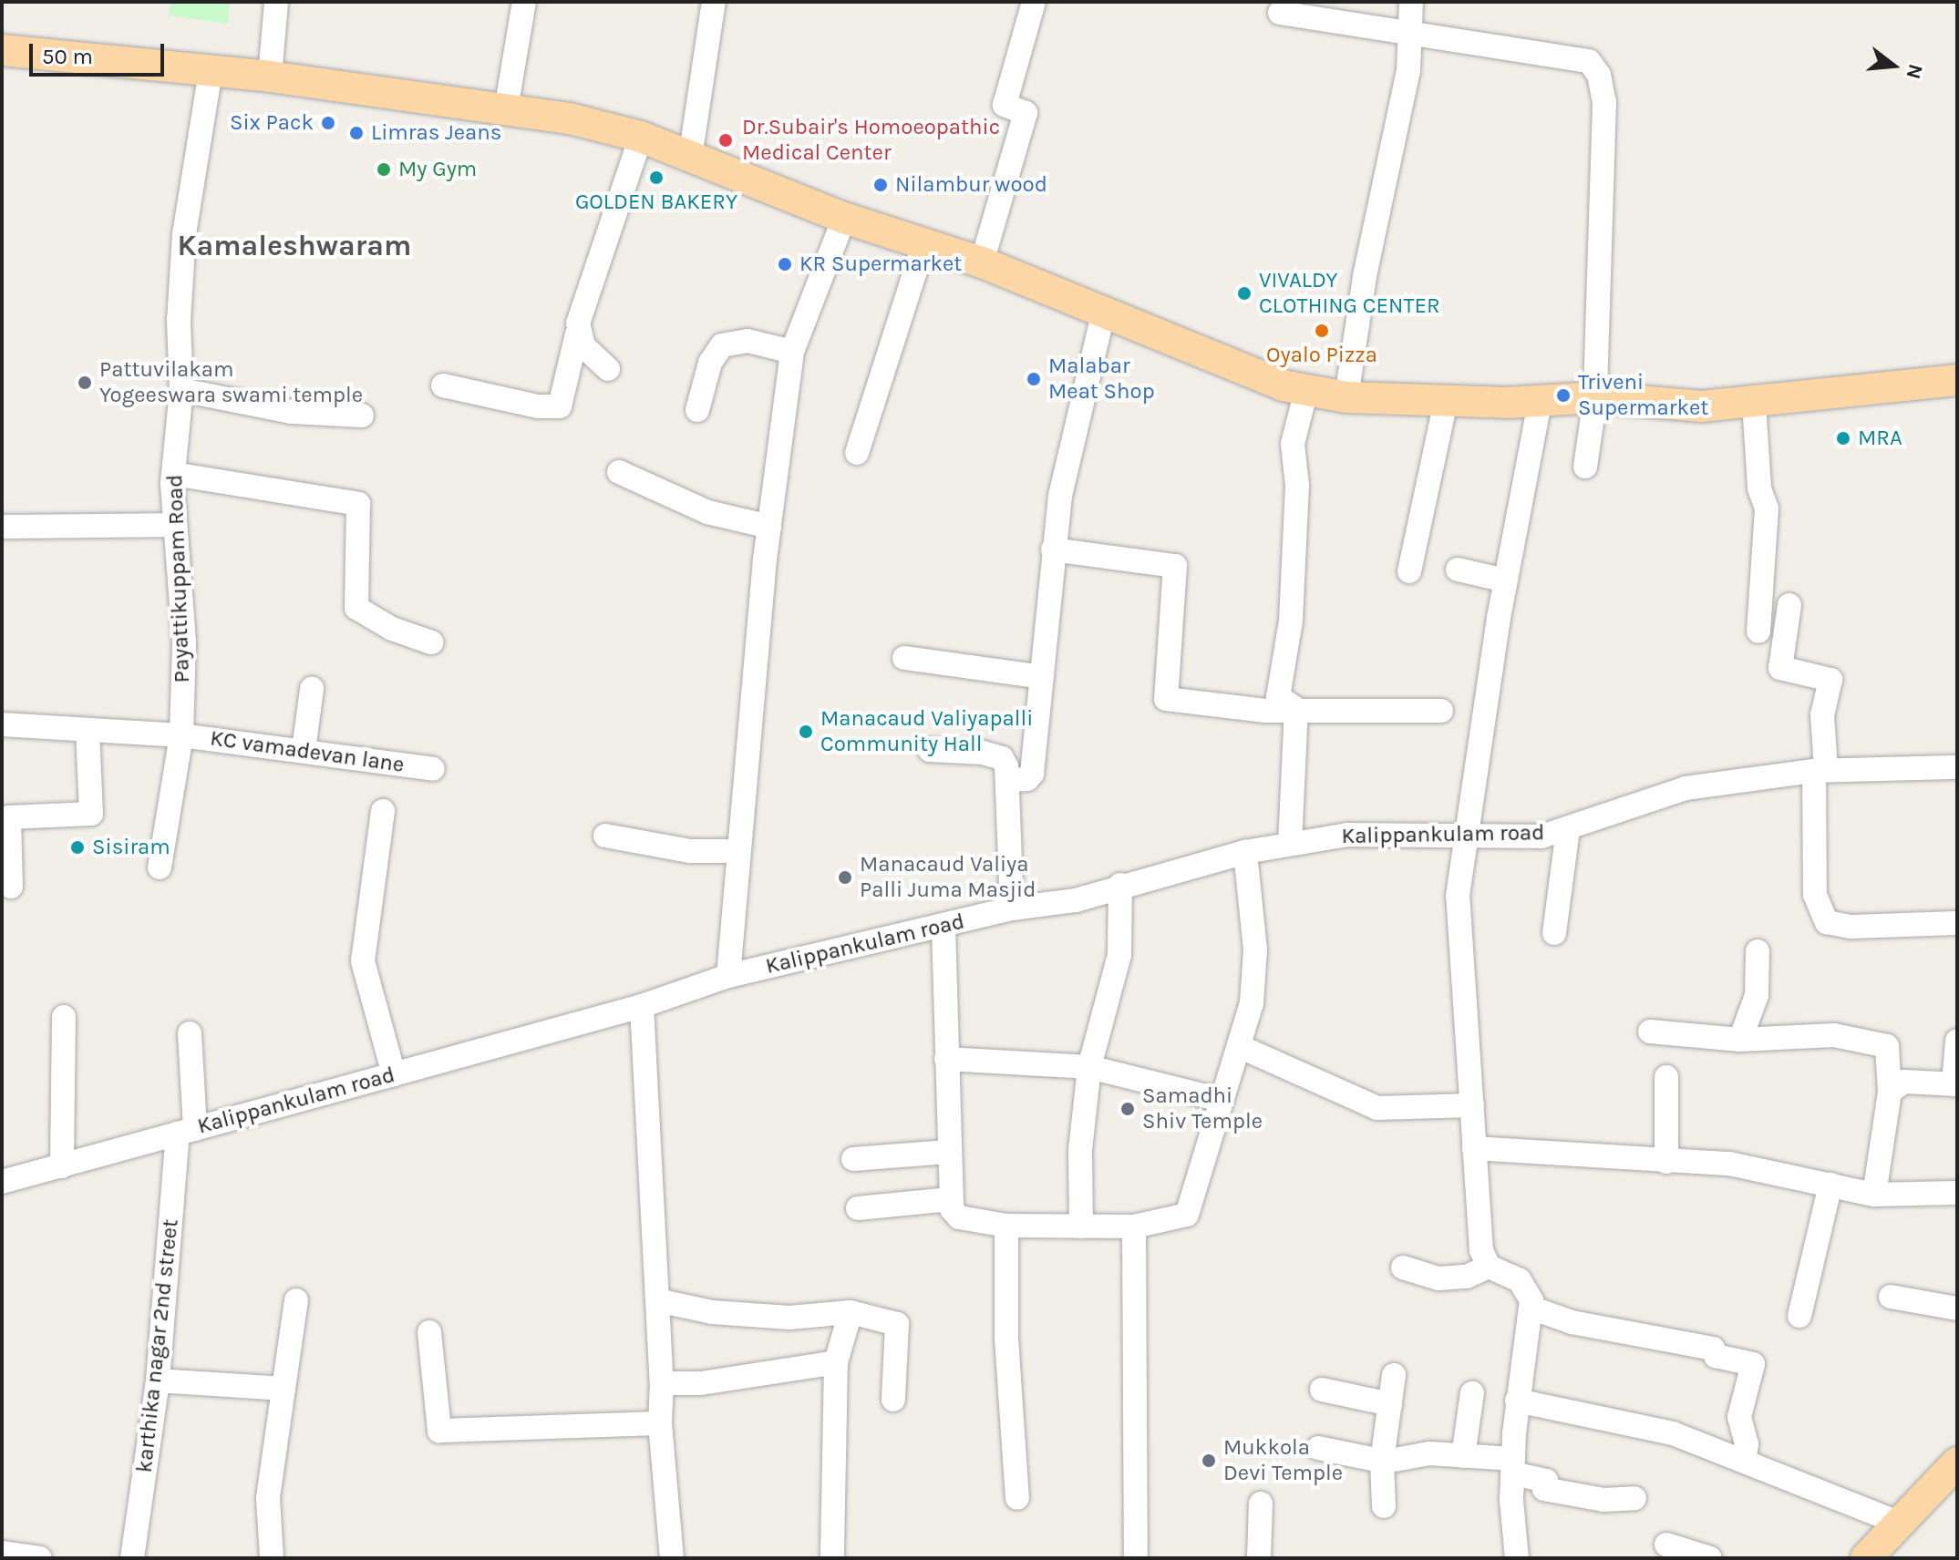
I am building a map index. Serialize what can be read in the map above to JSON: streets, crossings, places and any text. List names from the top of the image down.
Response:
{
  "streets": {
    "street": [
      "Payattikuppam Road",
      "KC vamadevan lane",
      "Kalippankulam road",
      "karthika nagar 2nd street"
    ]
  },
  "crossings": [
    ["Payattikuppam Road", "KC vamadevan lane"],
    ["Kalippankulam road", "karthika nagar 2nd street"]
  ],
  "districts": ["Kamaleshwaram"],
  "places": [
    "Six Pack",
    "Limras Jeans",
    "Dr.Subair's Homoeopathic Medical Center",
    "My Gym",
    "GOLDEN BAKERY",
    "Nilambur wood",
    "KR Supermarket",
    "VIVALDY CLOTHING CENTER",
    "Oyalo Pizza",
    "Malabar Meat Shop",
    "Pattuvilakam Yogeeswara swami temple",
    "Triveni Supermarket",
    "MRA",
    "Manacaud Valiyapalli Community Hall",
    "Sisiram",
    "Manacaud Valiya Palli Juma Masjid",
    "Samadhi Shiv Temple",
    "Mukkola Devi Temple"
  ],
  "scale_bar": "50 m",
  "north": "right"
}
